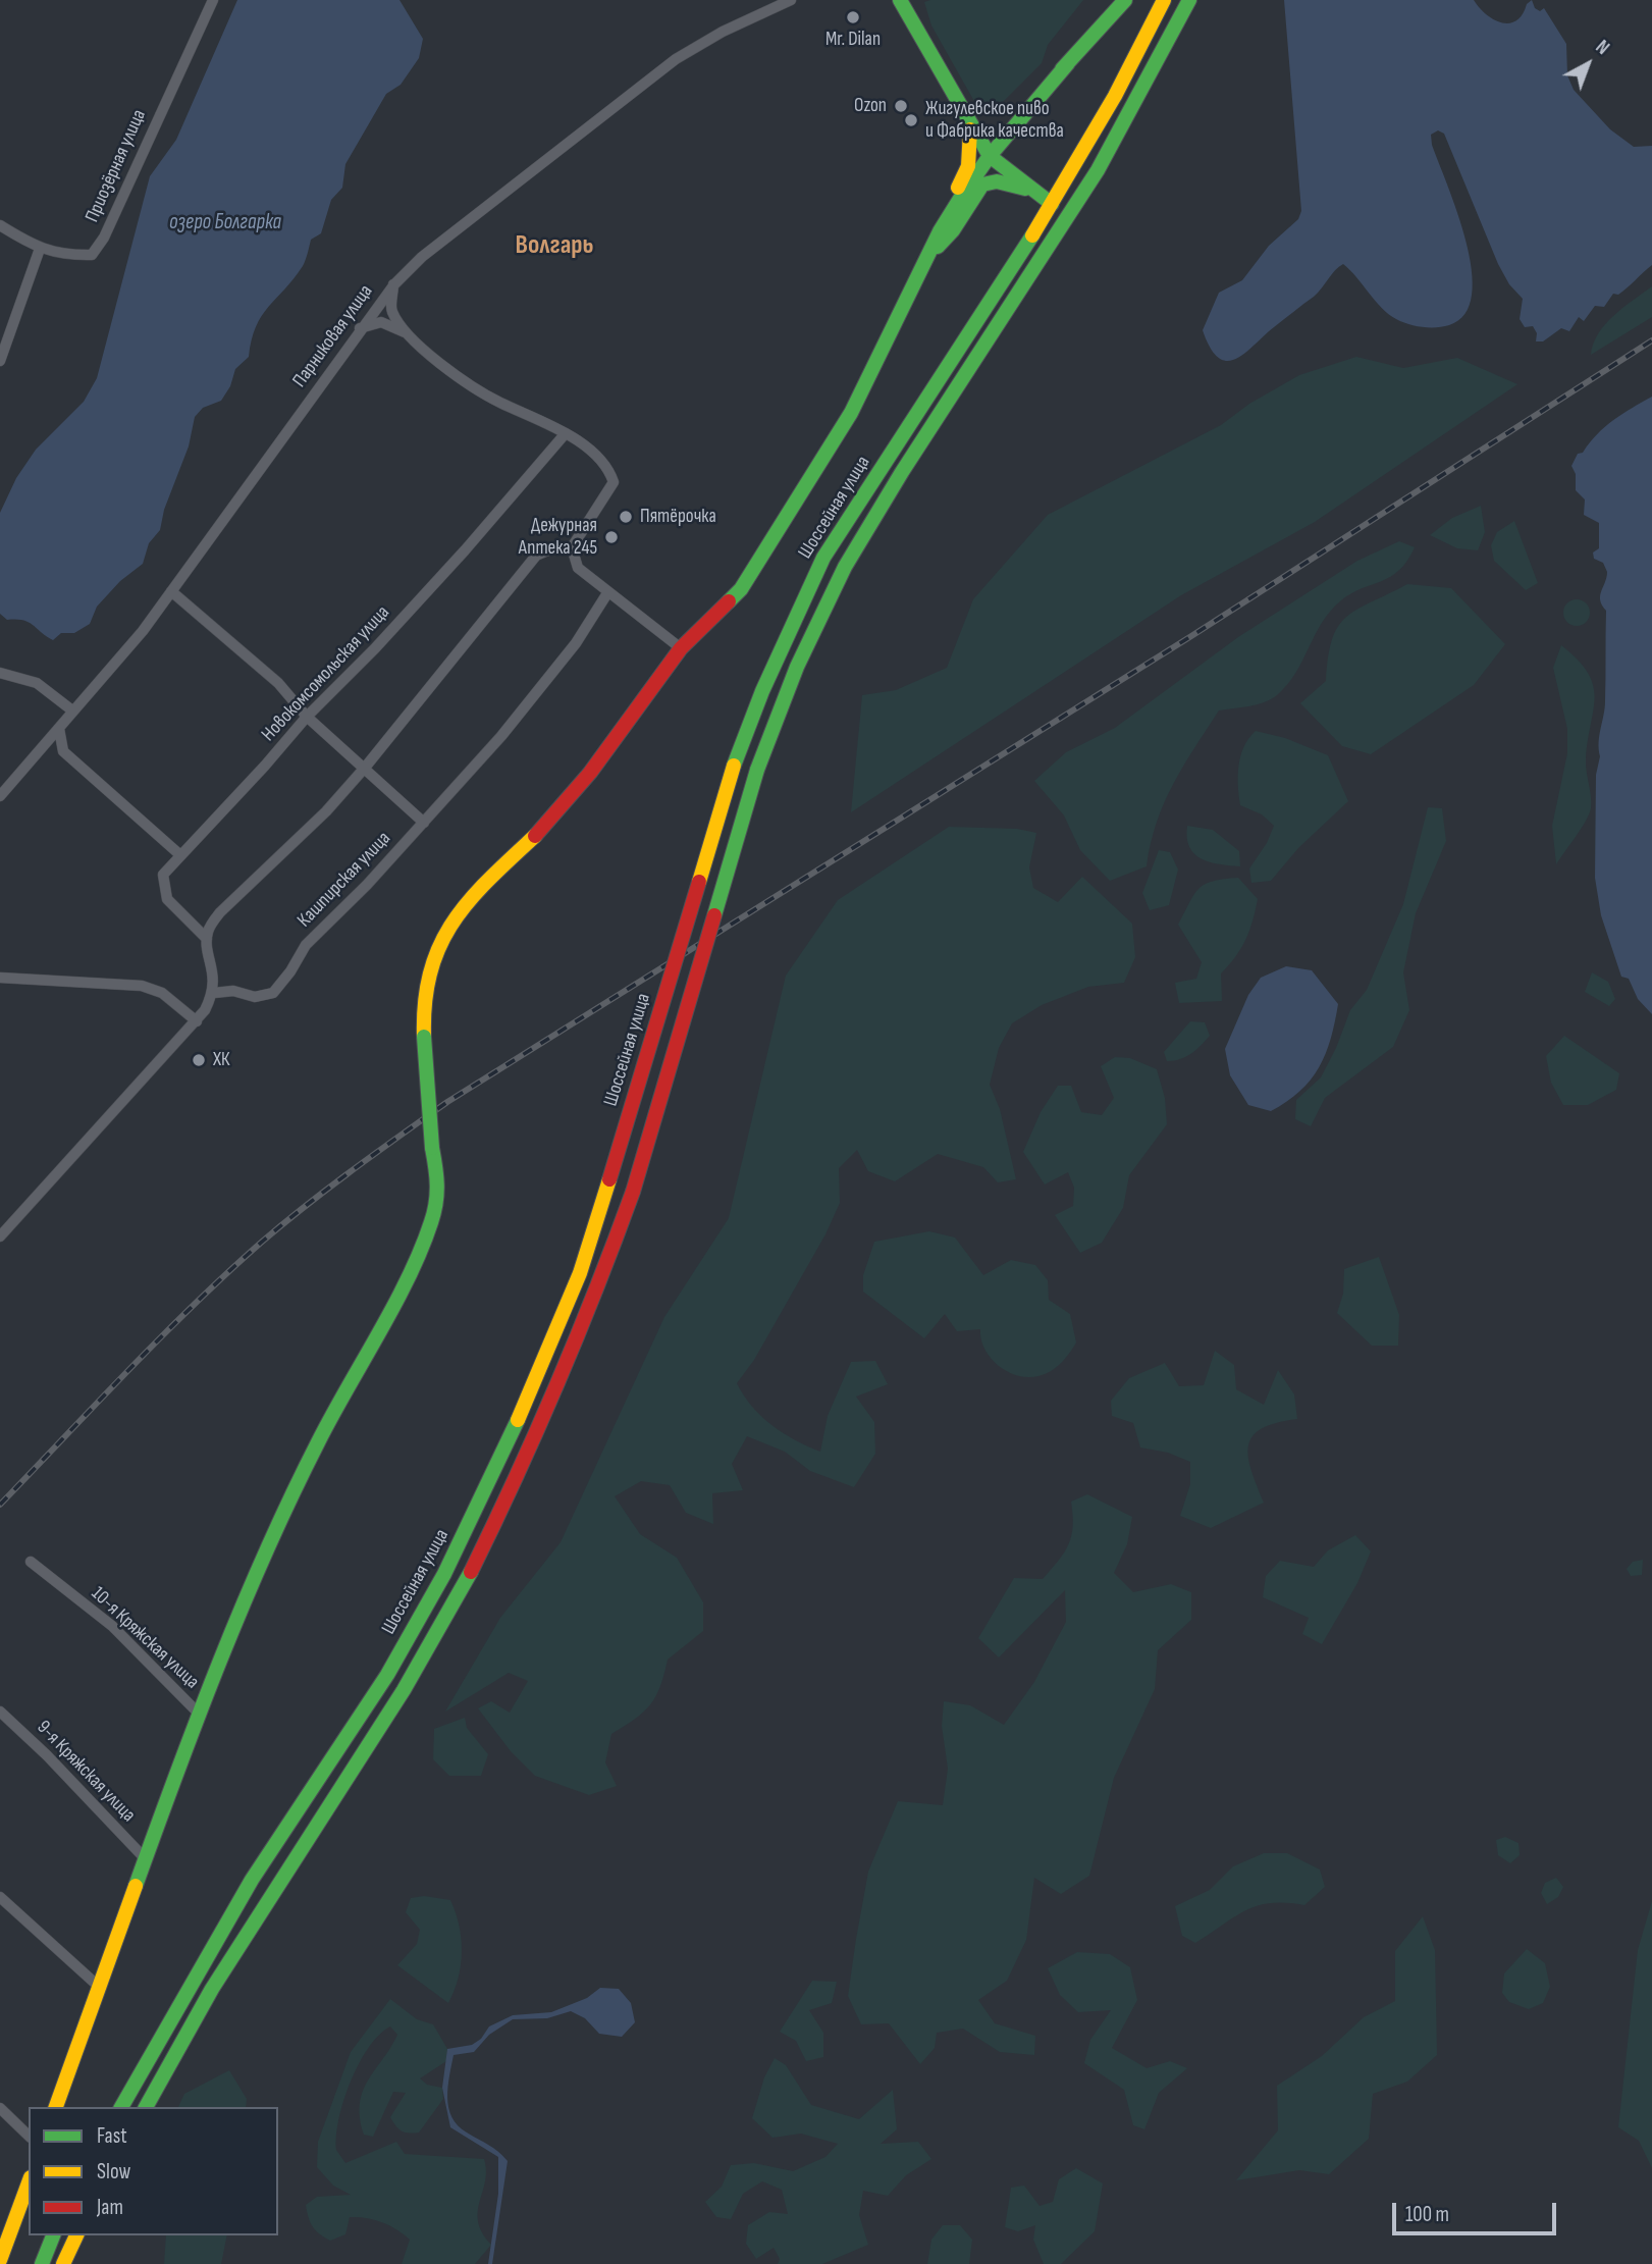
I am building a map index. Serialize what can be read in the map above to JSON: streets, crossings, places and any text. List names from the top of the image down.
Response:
{
  "streets": {
    "main road": ["Шоссейная улица"],
    "street": [
      "Приозёрная улица",
      "Парниковая улица",
      "Новокомсомольская улица",
      "Кашпирская улица",
      "10-я Кряжская улица",
      "9-я Кряжская улица"
    ]
  },
  "crossings": [
    ["Шоссейная улица", "10-я Кряжская улица"],
    ["Шоссейная улица", "9-я Кряжская улица"]
  ],
  "districts": ["Волгарь"],
  "water": ["озеро Болгарка"],
  "places": [
    "Mr. Dilan",
    "Ozon",
    "Жигулевское пиво и Фабрика качества",
    "Пятёрочка",
    "Дежурная Аптека 245",
    "ХК"
  ],
  "legend": ["Fast", "Slow", "Jam"],
  "scale_bar": "100 m",
  "north": "top right"
}
